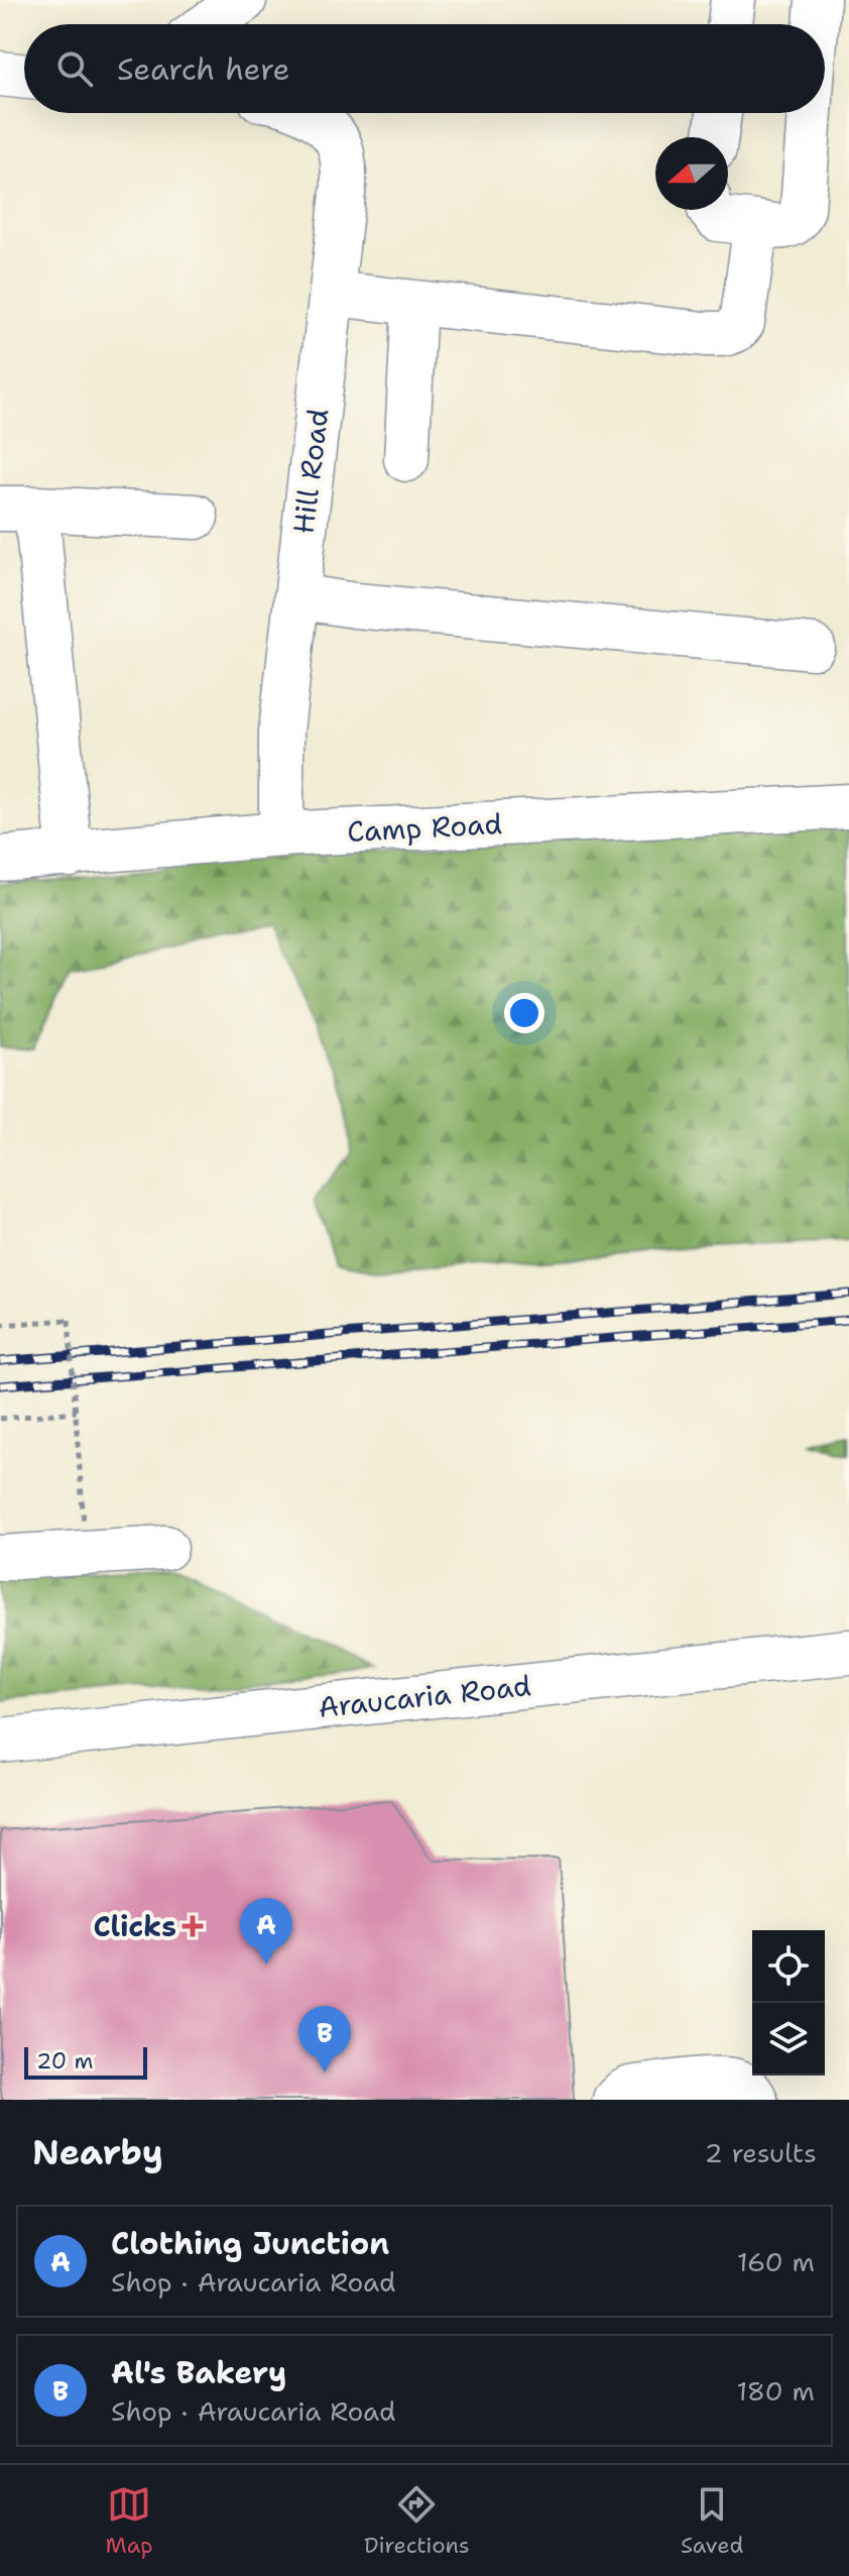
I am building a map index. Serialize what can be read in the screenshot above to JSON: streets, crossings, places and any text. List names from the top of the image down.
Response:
{
  "streets": {
    "street": ["Hill Road", "Camp Road", "Araucaria Road"]
  },
  "crossings": [
    ["Hill Road", "Camp Road"]
  ],
  "places": {
    "health": ["Clicks"]
  },
  "scale_bar": "20 m",
  "north": "left",
  "page": {
    "search": "Search here",
    "pins": ["A", "B"],
    "scale": "20 m",
    "heading": ["Nearby", "2 results"],
    "list": [
      {
        "mark": "A",
        "name": "Clothing Junction",
        "note": "Shop · Araucaria Road",
        "value": "160 m"
      },
      {
        "mark": "B",
        "name": "Al's Bakery",
        "note": "Shop · Araucaria Road",
        "value": "180 m"
      }
    ],
    "nav": ["Map", "Directions", "Saved"]
  }
}
